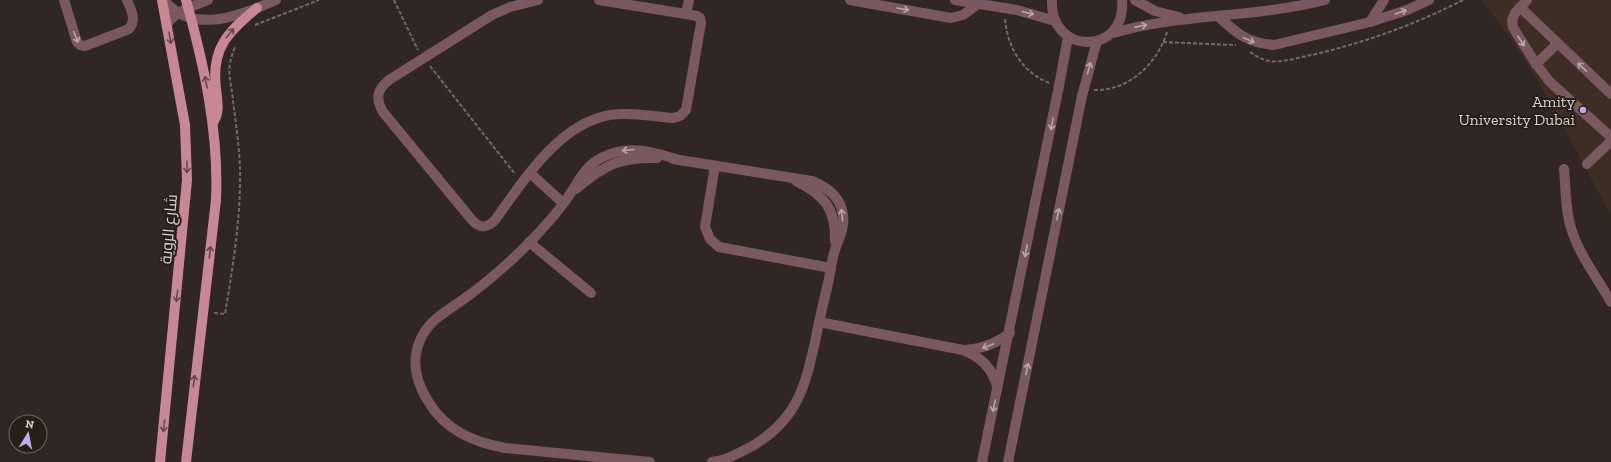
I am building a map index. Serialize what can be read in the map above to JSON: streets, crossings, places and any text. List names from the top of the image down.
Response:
{
  "streets": {
    "main road": ["شارع الروية"]
  },
  "places": ["Amity University Dubai"],
  "north": "top"
}
